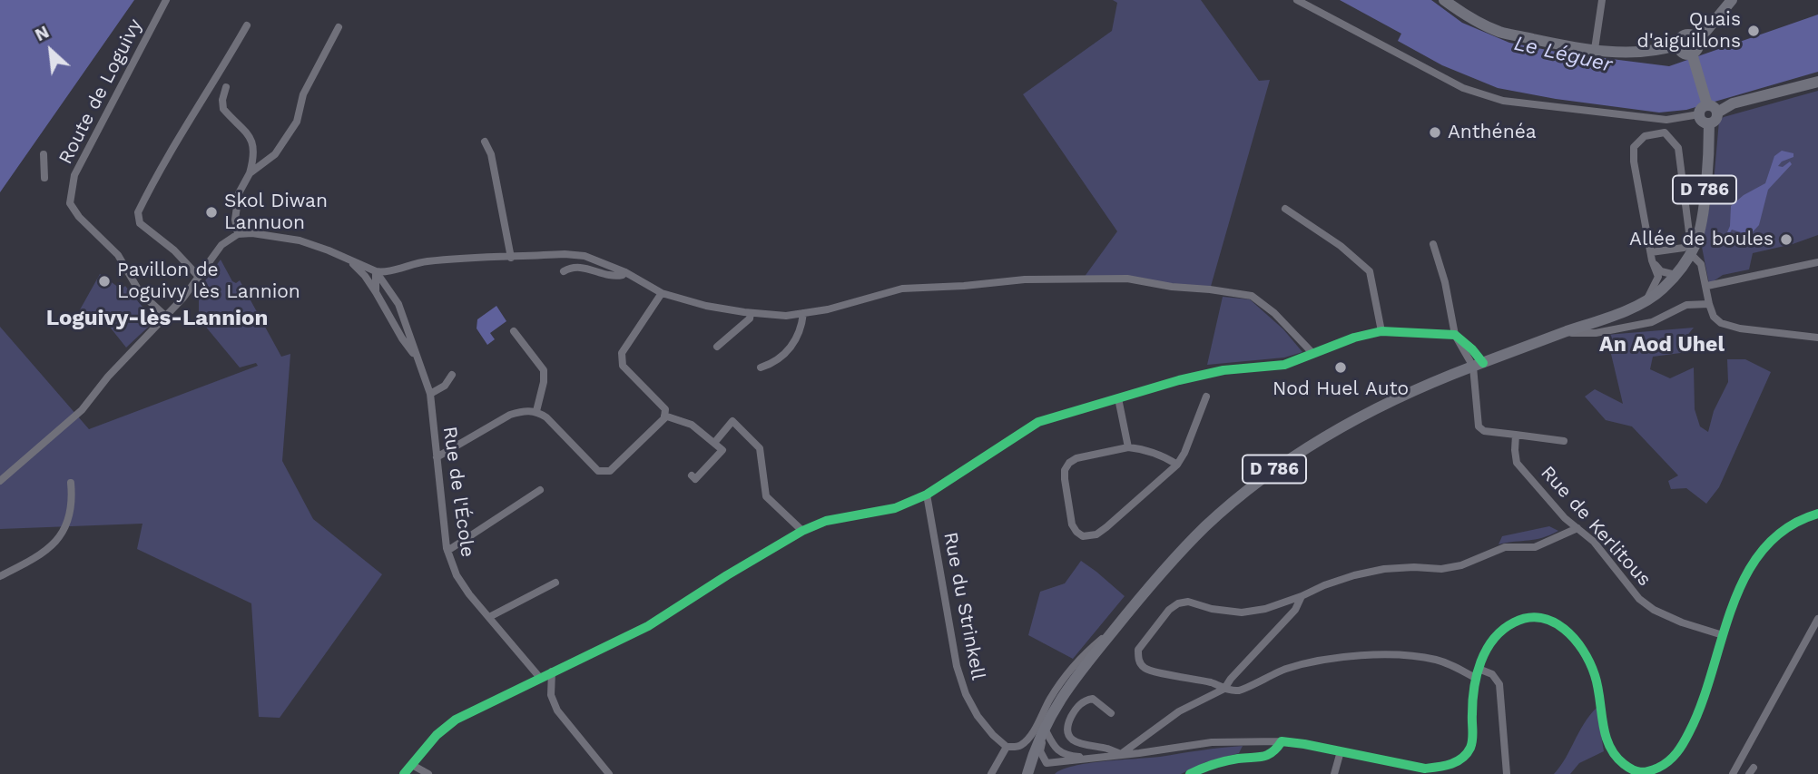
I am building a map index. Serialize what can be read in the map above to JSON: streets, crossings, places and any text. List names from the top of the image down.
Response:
{
  "streets": {
    "main road": ["D 786"],
    "street": [
      "Route de Loguivy",
      "Rue de l'École",
      "Rue de Kerlitous",
      "Rue du Strinkell"
    ]
  },
  "districts": ["Loguivy-lès-Lannion", "An Aod Uhel"],
  "water": ["Le Léguer"],
  "places": [
    "Quais d'aiguillons",
    "Anthénéa",
    "Skol Diwan Lannuon",
    "Allée de boules",
    "Pavillon de Loguivy lès Lannion",
    "Nod Huel Auto"
  ],
  "north": "top left"
}
